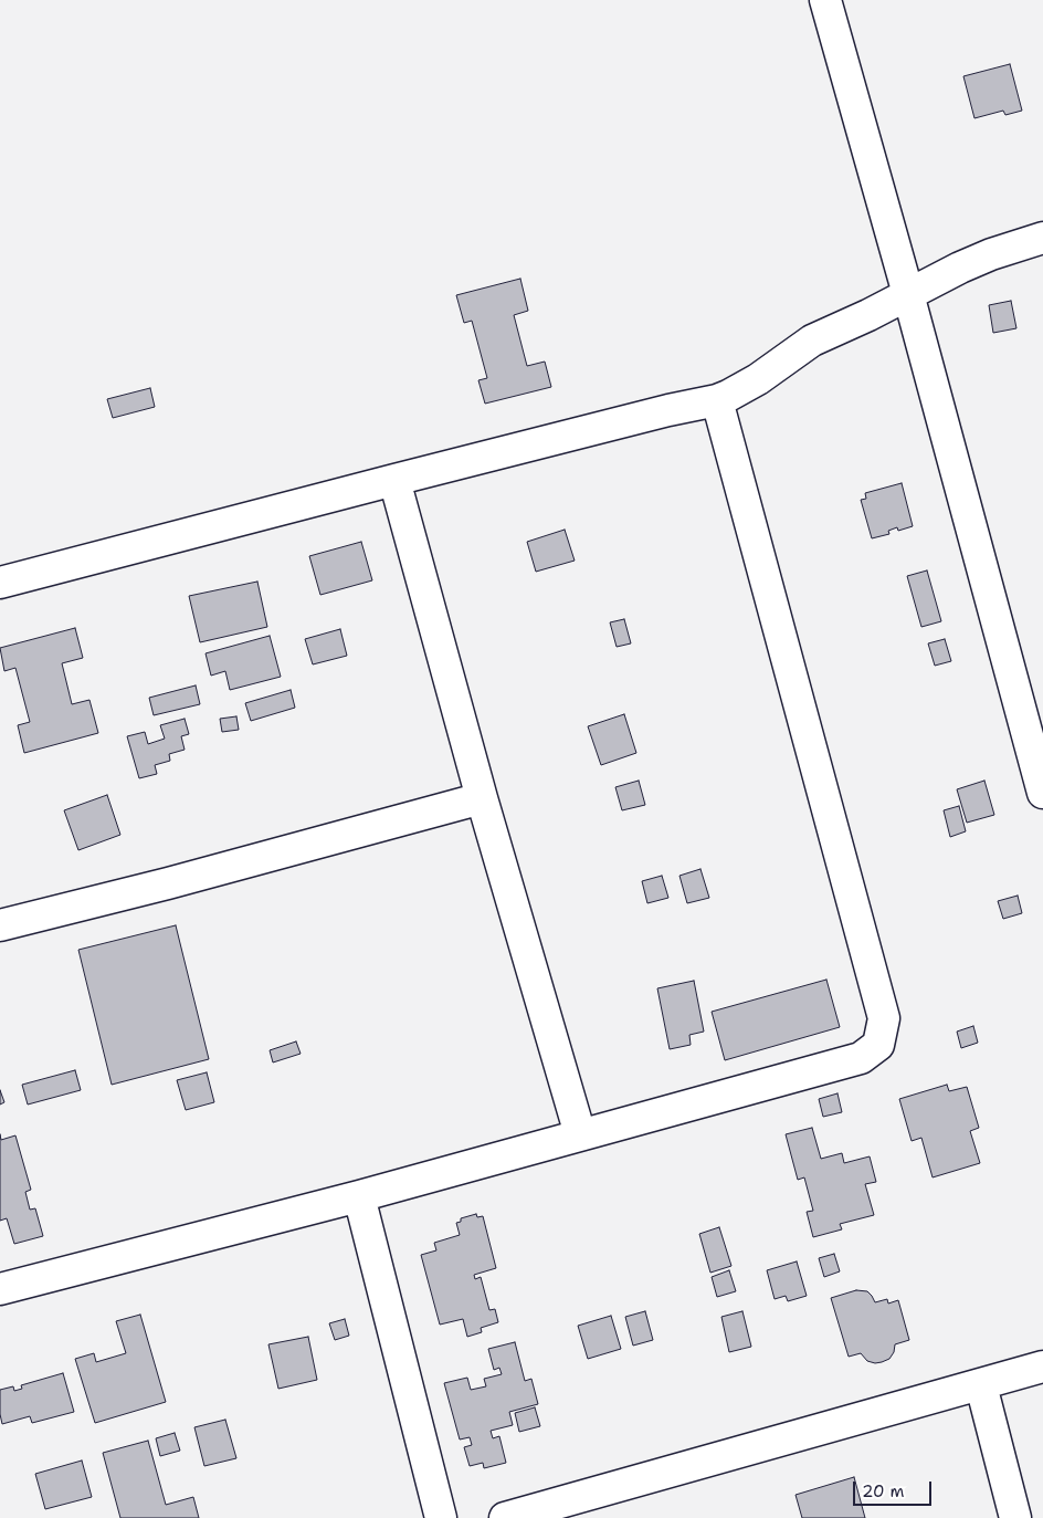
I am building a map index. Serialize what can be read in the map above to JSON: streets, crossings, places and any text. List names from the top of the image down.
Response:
{
  "scale_bar": "20 m"
}
